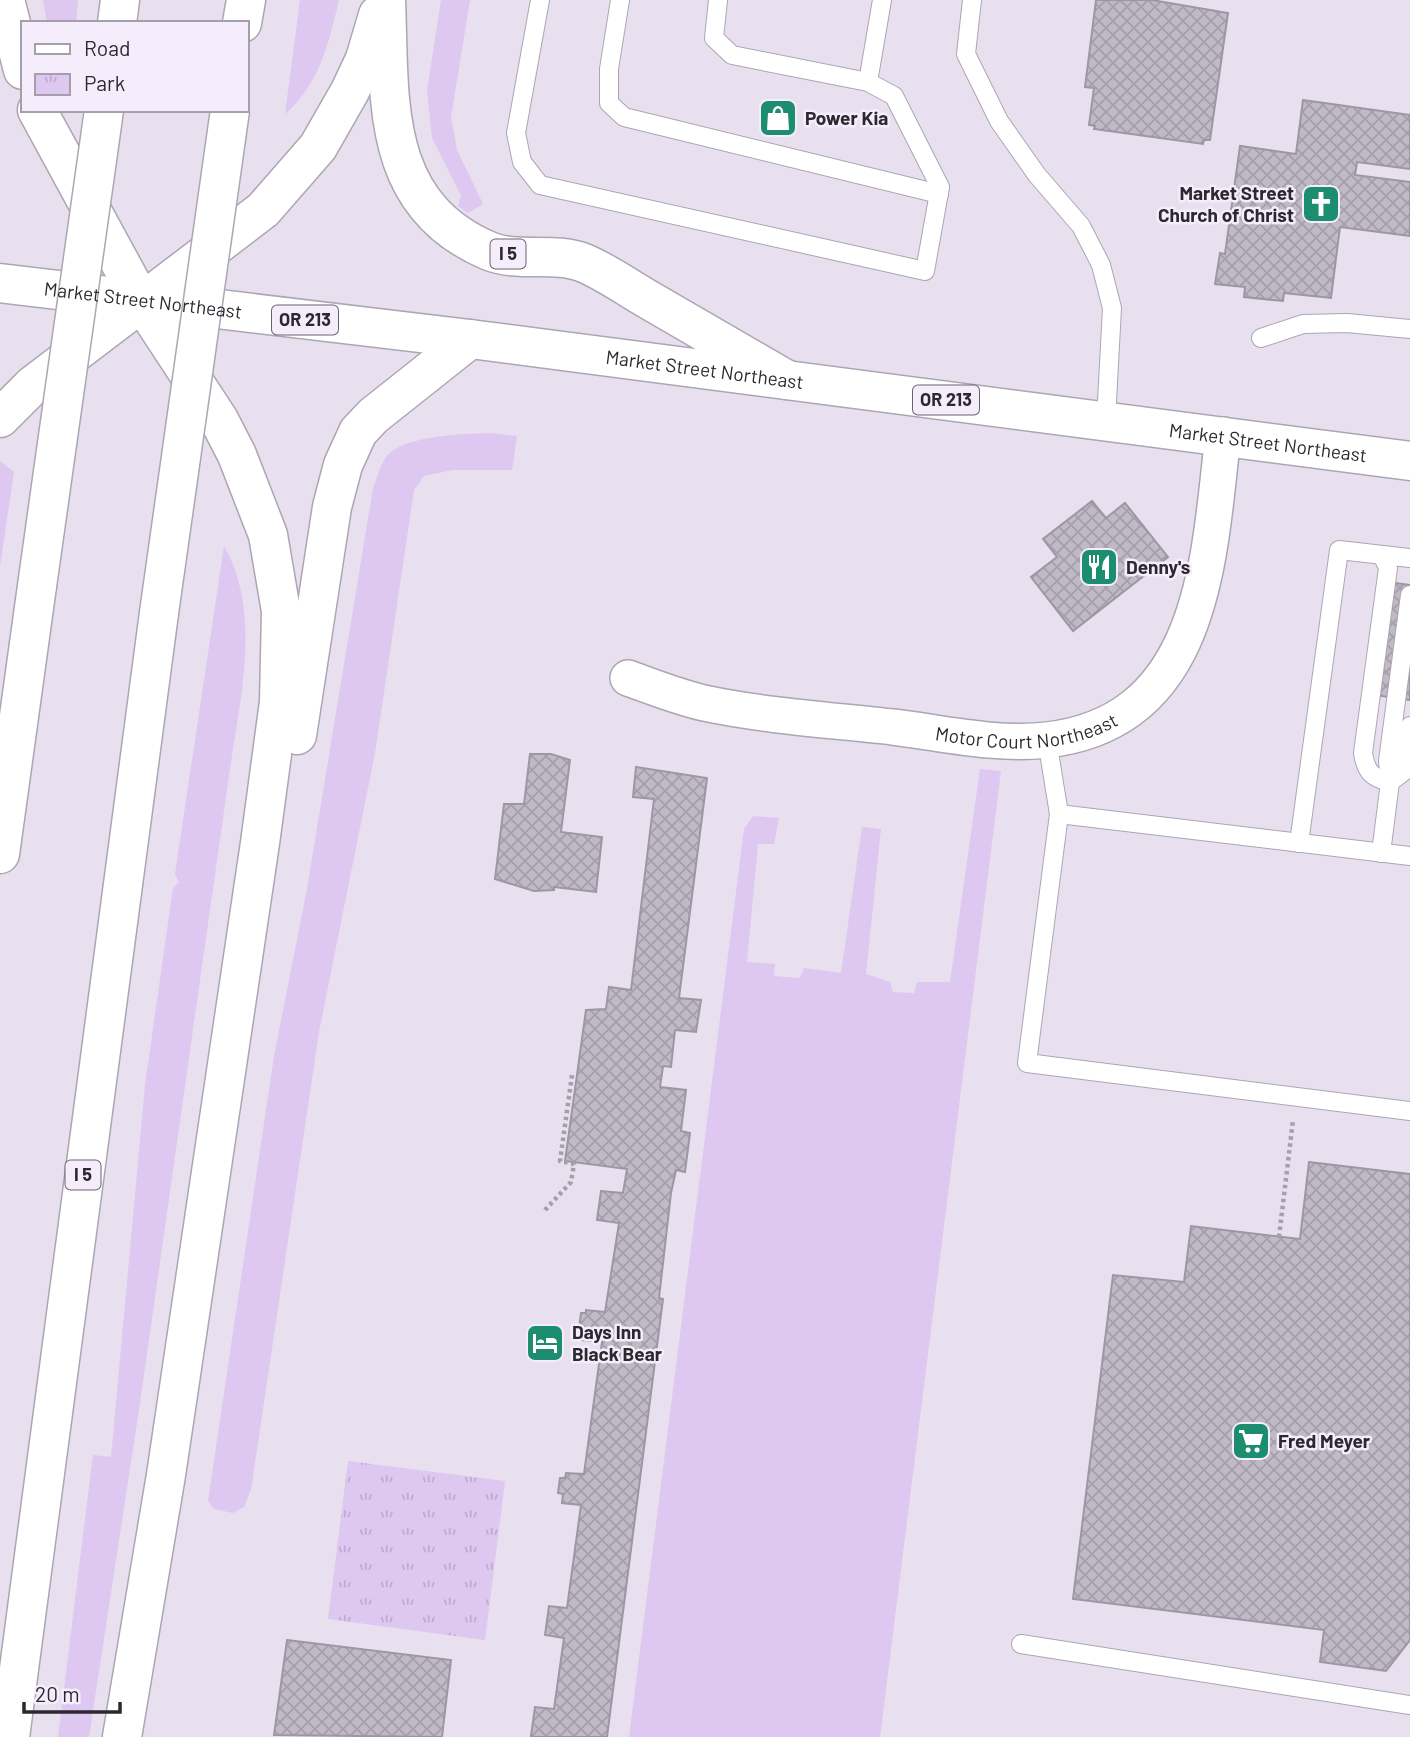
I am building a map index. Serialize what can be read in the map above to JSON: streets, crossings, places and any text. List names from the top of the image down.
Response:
{
  "streets": {
    "main road": ["I 5", "Market Street Northeast", "OR 213"],
    "street": ["Motor Court Northeast"]
  },
  "crossings": [
    ["I 5", "Market Street Northeast"],
    ["Market Street Northeast", "Motor Court Northeast"]
  ],
  "places": {
    "shop": ["Power Kia"],
    "church": ["Market Street Church of Christ"],
    "restaurant": ["Denny's"],
    "hotel": ["Days Inn Black Bear"],
    "supermarket": ["Fred Meyer"]
  },
  "legend": ["Road", "Park"],
  "scale_bar": "20 m"
}
